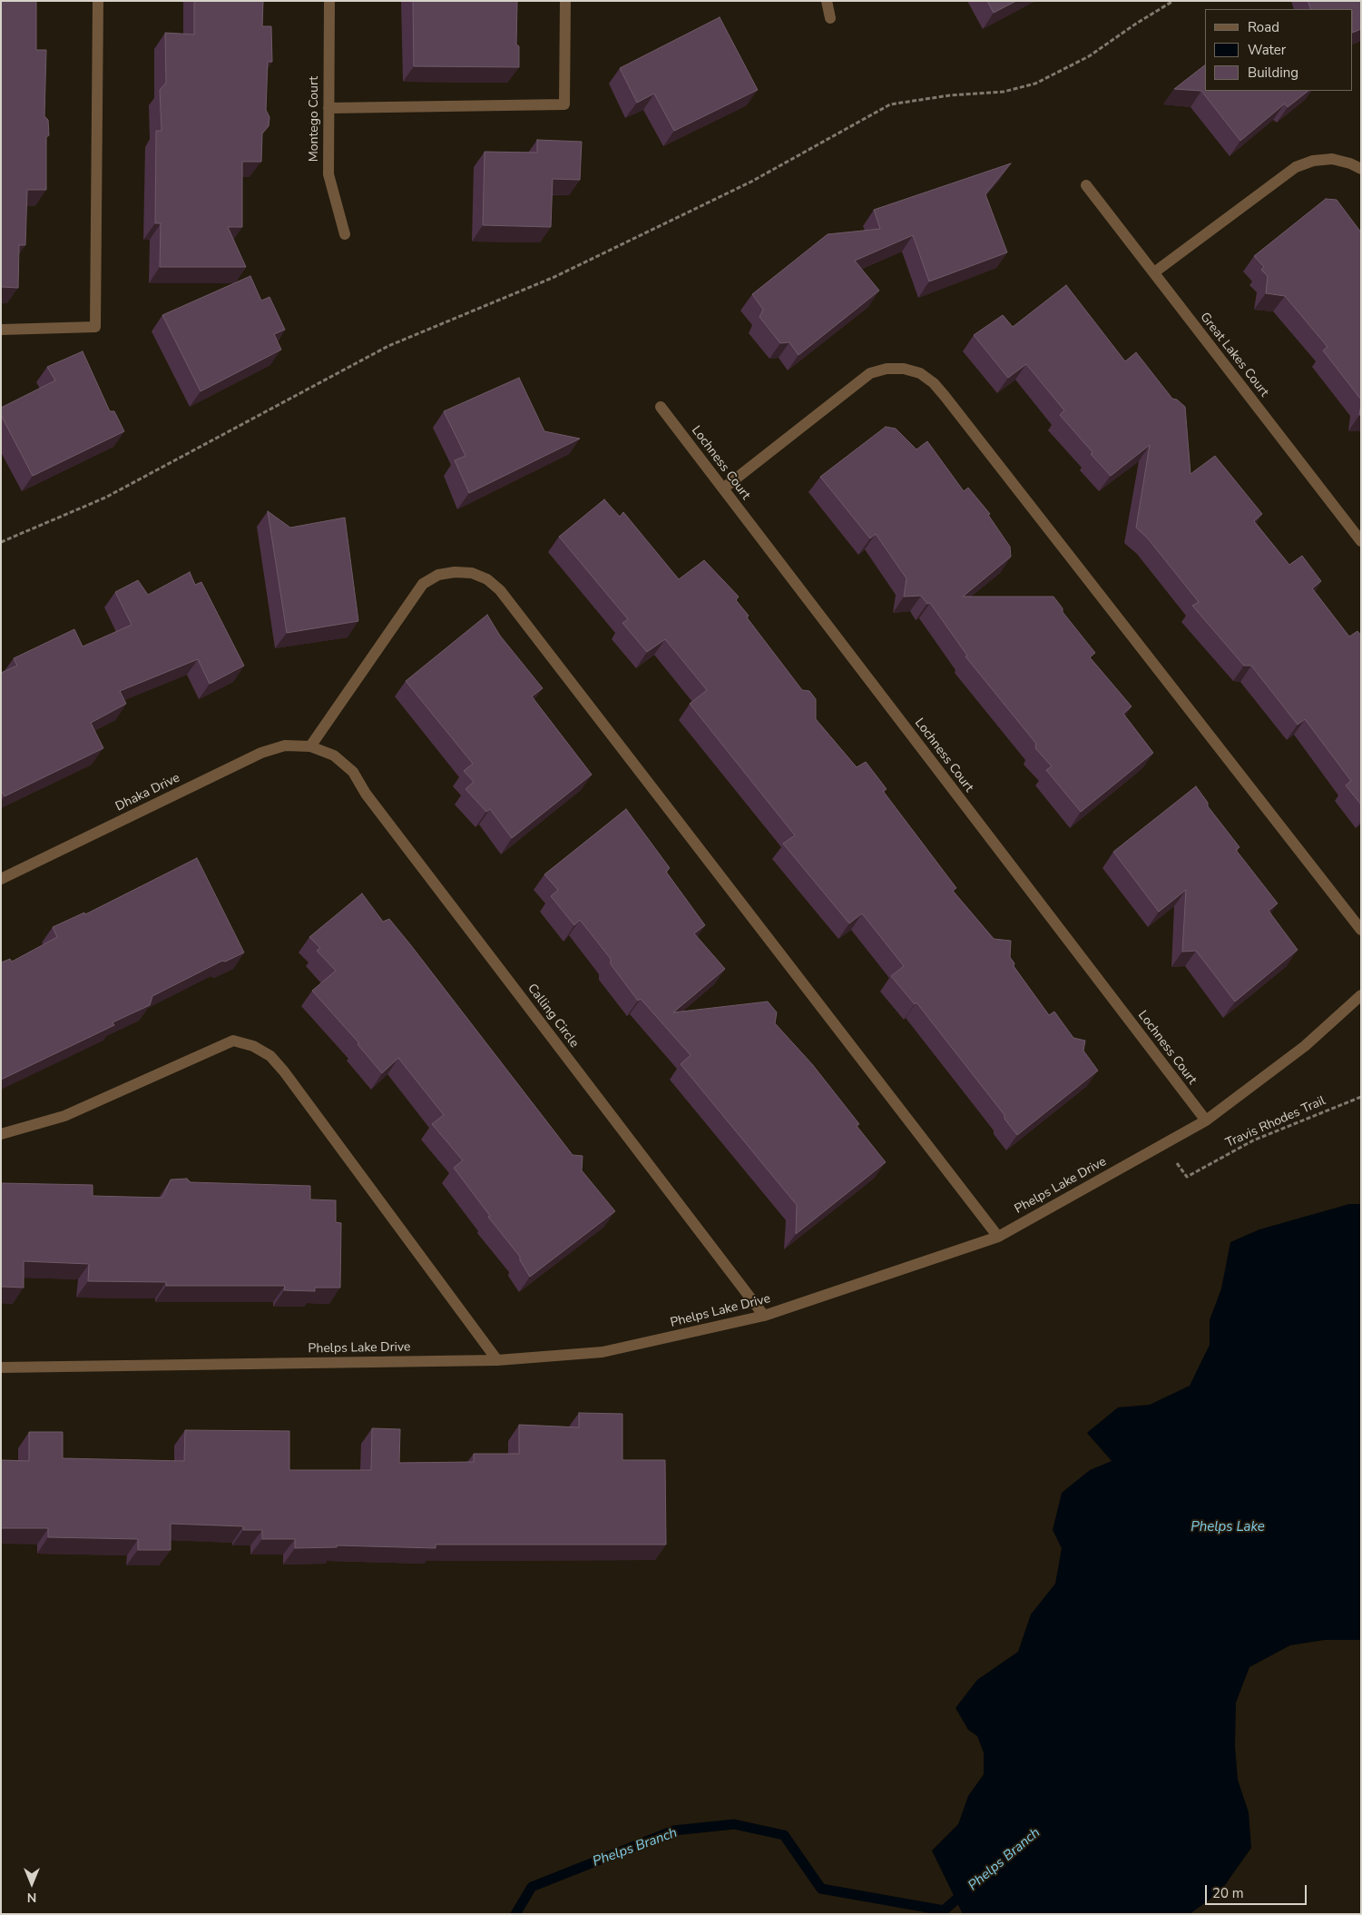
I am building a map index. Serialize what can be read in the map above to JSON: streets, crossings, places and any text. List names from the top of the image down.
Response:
{
  "streets": {
    "street": [
      "Montego Court",
      "Great Lakes Court",
      "Lochness Court",
      "Dhaka Drive",
      "Calling Circle",
      "Phelps Lake Drive"
    ],
    "path": ["Travis Rhodes Trail"]
  },
  "crossings": [
    ["Lochness Court", "Phelps Lake Drive"],
    ["Dhaka Drive", "Calling Circle"],
    ["Calling Circle", "Phelps Lake Drive"],
    ["Travis Rhodes Trail", "Phelps Lake Drive"]
  ],
  "water": ["Phelps Lake", "Phelps Branch"],
  "legend": ["Road", "Water", "Building"],
  "scale_bar": "20 m",
  "north": "bottom"
}
